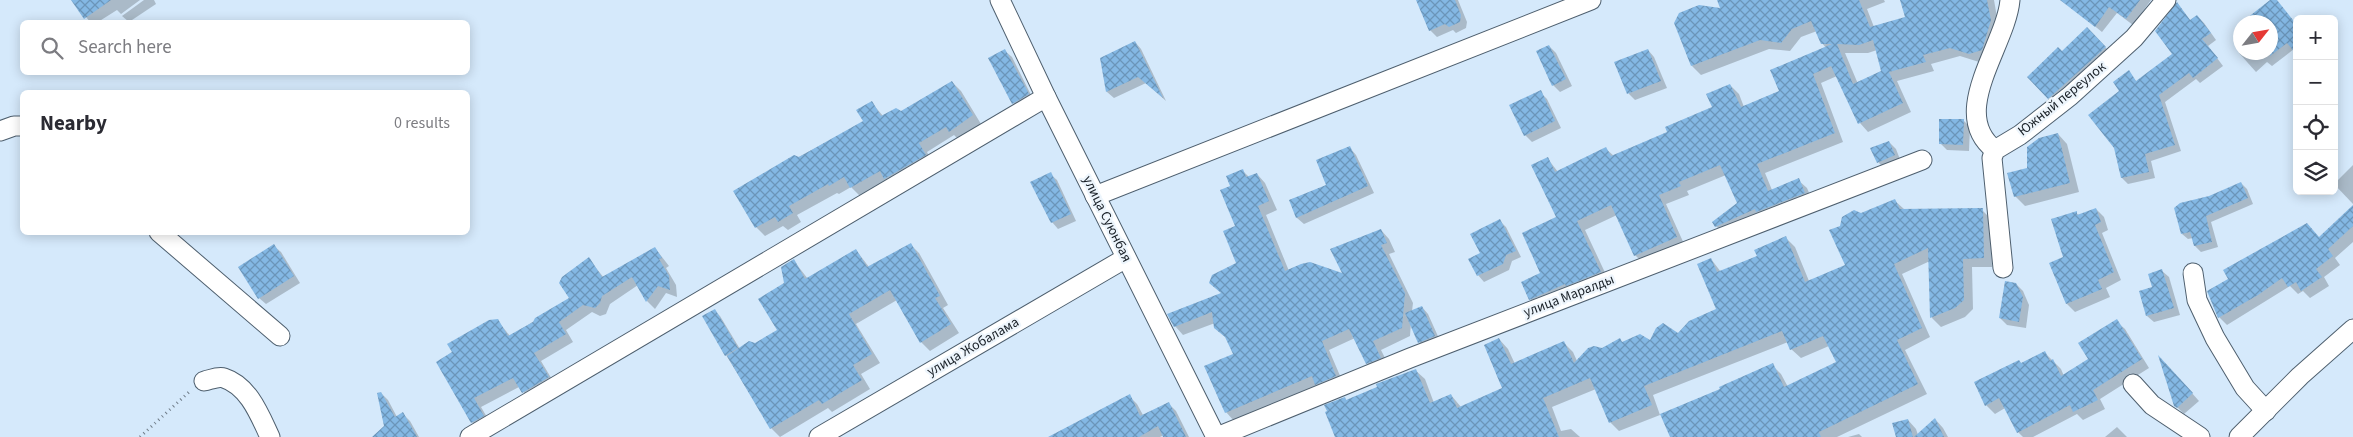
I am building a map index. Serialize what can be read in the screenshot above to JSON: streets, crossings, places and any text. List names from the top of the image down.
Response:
{
  "streets": {
    "street": [
      "Южный переулок",
      "улица Суюнбая",
      "улица Маралды",
      "улица Жобалама"
    ]
  },
  "crossings": [
    ["улица Суюнбая", "улица Маралды"],
    ["улица Суюнбая", "улица Жобалама"]
  ],
  "north": "top right",
  "page": {
    "map_buttons": ["+", "−"],
    "search": "Search here",
    "heading": ["Nearby", "0 results"]
  }
}
